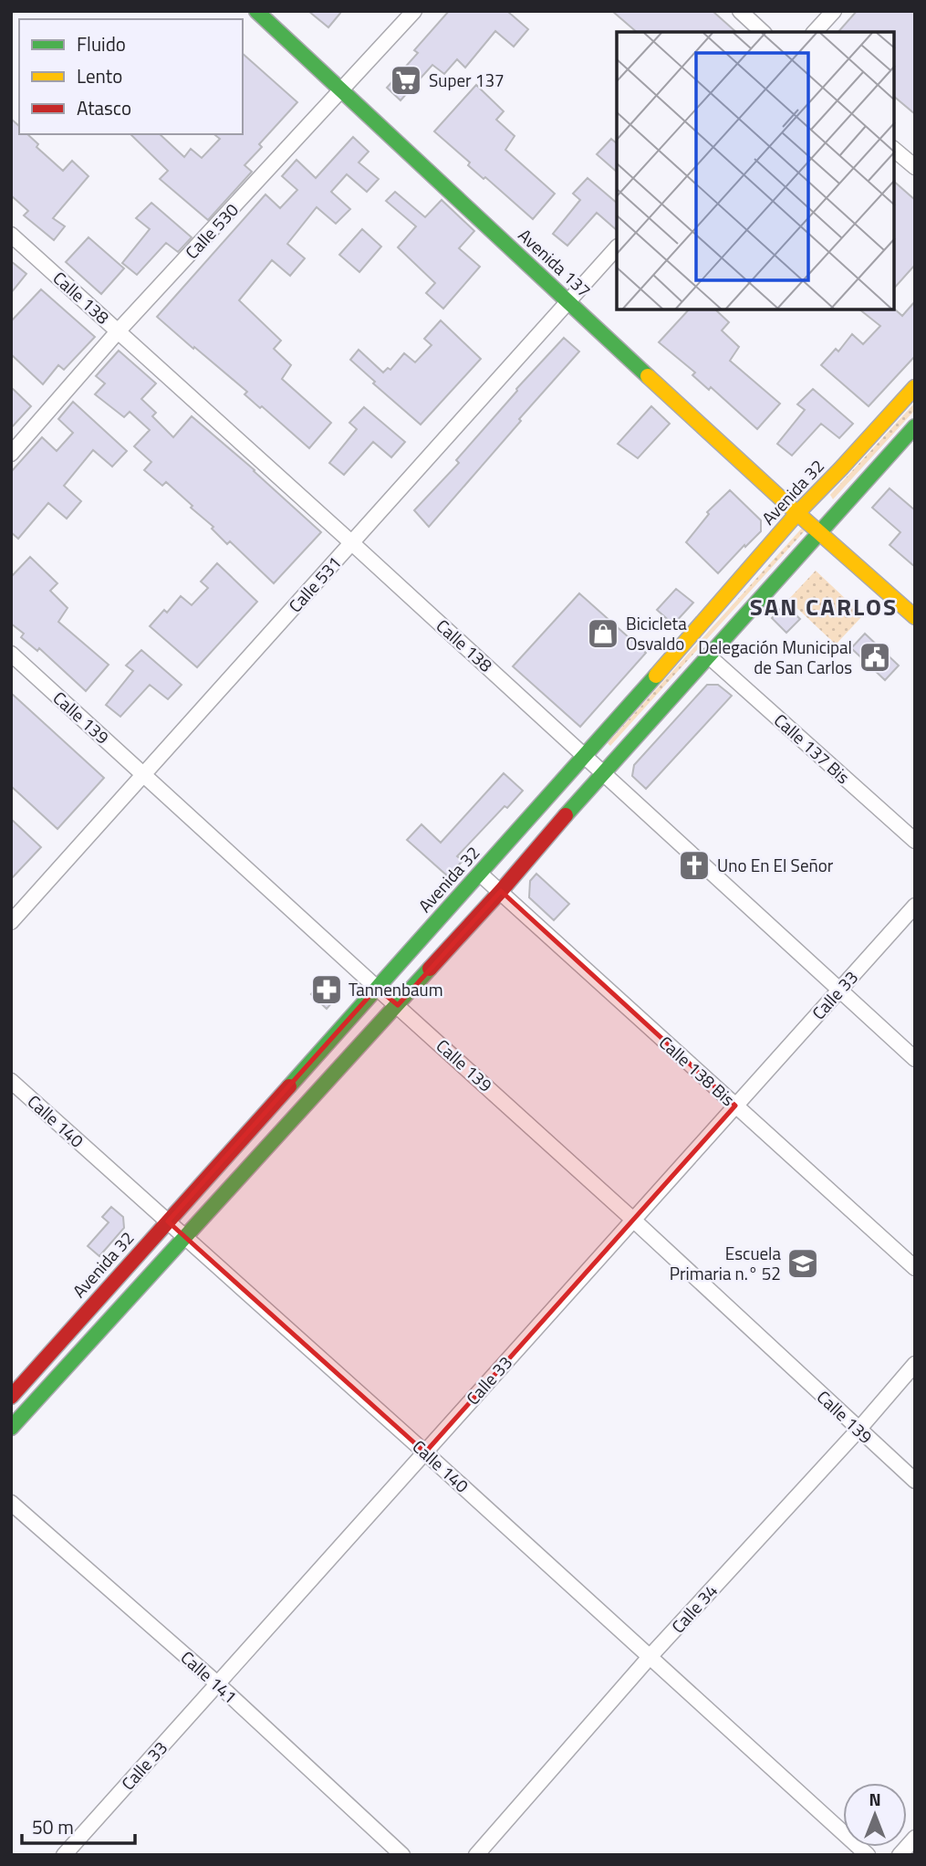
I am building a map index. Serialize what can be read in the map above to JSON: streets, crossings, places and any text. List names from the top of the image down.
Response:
{
  "streets": {
    "main road": ["Avenida 137", "Avenida 32"],
    "street": [
      "Calle 530",
      "Calle 138",
      "Calle 531",
      "Calle 139",
      "Calle 137 Bis",
      "Calle 33",
      "Calle 138 Bis",
      "Calle 140",
      "Calle 34",
      "Calle 141"
    ]
  },
  "crossings": [
    ["Calle 530", "Avenida 137"],
    ["Calle 530", "Calle 138"],
    ["Avenida 137", "Avenida 32"],
    ["Avenida 137", "Calle 531"],
    ["Calle 138", "Avenida 32"],
    ["Calle 138", "Calle 531"],
    ["Calle 138", "Calle 33"],
    ["Avenida 32", "Calle 139"],
    ["Avenida 32", "Calle 138 Bis"],
    ["Avenida 32", "Calle 140"],
    ["Calle 531", "Calle 139"],
    ["Calle 139", "Calle 33"],
    ["Calle 139", "Calle 34"],
    ["Calle 33", "Calle 138 Bis"],
    ["Calle 33", "Calle 140"],
    ["Calle 33", "Calle 141"],
    ["Calle 140", "Calle 34"]
  ],
  "districts": ["SAN CARLOS"],
  "places": {
    "supermarket": ["Super 137"],
    "shop": ["Bicicleta Osvaldo"],
    "public building": ["Delegación Municipal de San Carlos"],
    "church": ["Uno En El Señor"],
    "pharmacy": ["Tannenbaum"],
    "school or university": ["Escuela Primaria n.° 52"]
  },
  "legend": ["Fluido", "Lento", "Atasco"],
  "scale_bar": "50 m",
  "north": "top"
}
